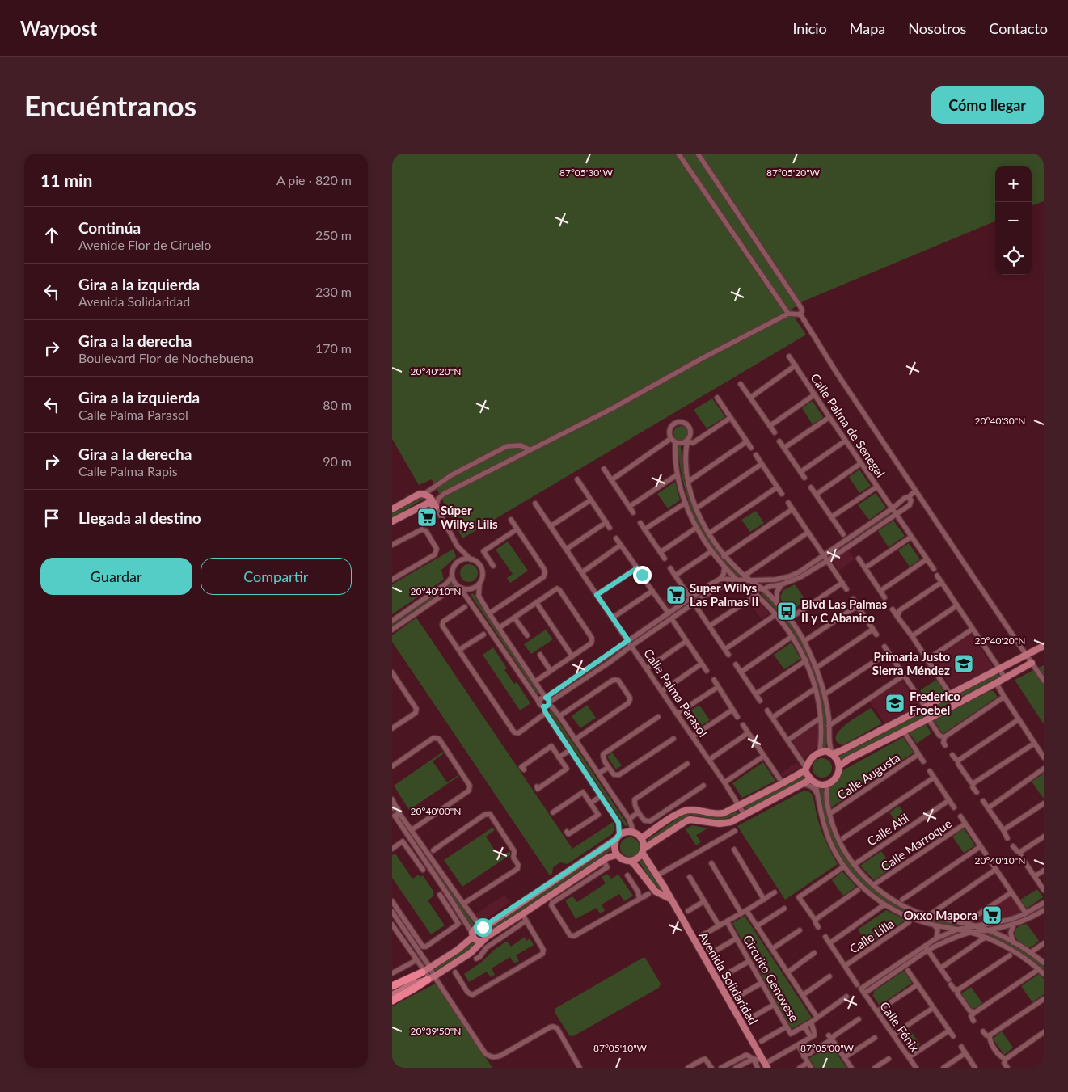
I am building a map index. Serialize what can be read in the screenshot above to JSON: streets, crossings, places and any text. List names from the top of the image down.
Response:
{
  "streets": {
    "main road": ["Avenida Solidaridad"],
    "street": [
      "Calle Palma de Senegal",
      "Calle Palma Parasol",
      "Calle Augusta",
      "Calle Atil",
      "Calle Marroque",
      "Calle Lilla",
      "Circuito Genovese",
      "Calle Fénix"
    ]
  },
  "crossings": [
    ["Calle Lilla", "Calle Fénix"]
  ],
  "places": {
    "supermarket": ["Súper Willys Lilis", "Super Willys Las Palmas II", "Oxxo Mapora"],
    "bus stop": ["Blvd Las Palmas II y C Abanico"],
    "school or university": ["Primaria Justo Sierra Méndez", "Frederico Froebel"]
  },
  "page": {
    "header": "Waypost",
    "nav": [
      "Inicio",
      "Mapa",
      "Nosotros",
      "Contacto"
    ],
    "buttons": [
      "Cómo llegar",
      ["Guardar", "Compartir"]
    ],
    "title": "Encuéntranos",
    "heading": ["11 min", "A pie · 820 m"],
    "map_buttons": ["+", "−"],
    "list": [
      ["Continúa", "Avenide Flor de Ciruelo", "250 m"],
      ["Gira a la izquierda", "Avenida Solidaridad", "230 m"],
      ["Gira a la derecha", "Boulevard Flor de Nochebuena", "170 m"],
      ["Gira a la izquierda", "Calle Palma Parasol", "80 m"],
      ["Gira a la derecha", "Calle Palma Rapis", "90 m"],
      "Llegada al destino"
    ]
  },
  "coordinates": [
    "87°05'30\"W",
    "87°05'20\"W",
    "20°40'20\"N",
    "20°40'30\"N",
    "20°40'10\"N",
    "20°40'00\"N",
    "20°39'50\"N",
    "87°05'10\"W",
    "87°05'00\"W"
  ]
}
